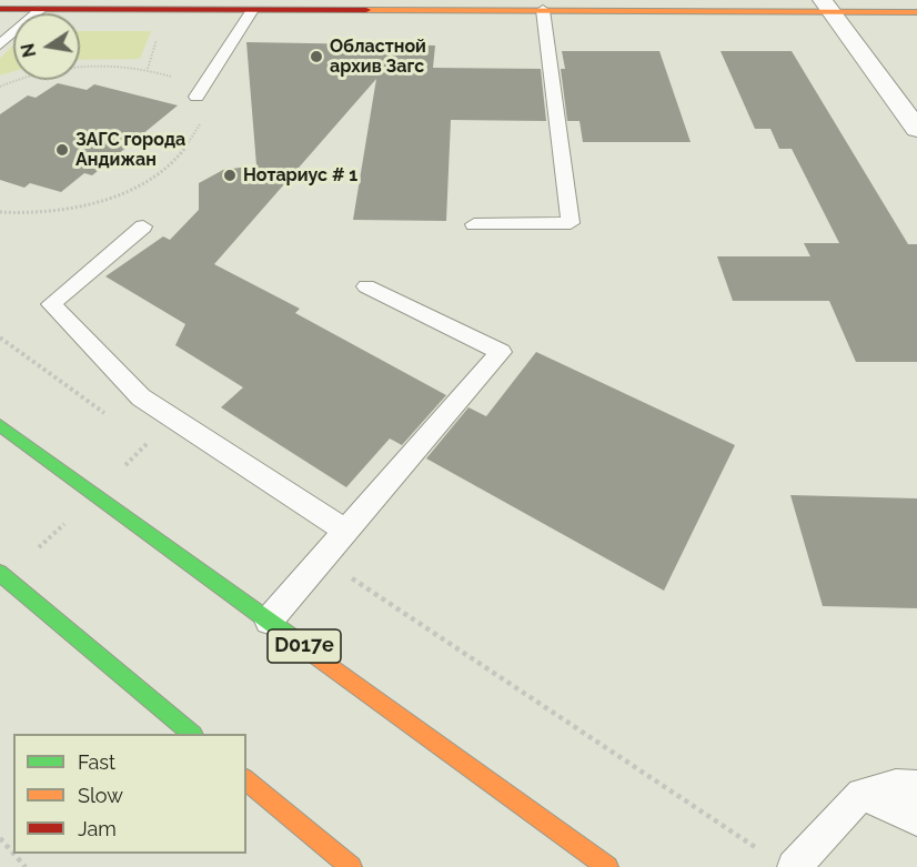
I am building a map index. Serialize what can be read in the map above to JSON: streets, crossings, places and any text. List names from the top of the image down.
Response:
{
  "streets": {
    "street": ["D017e"]
  },
  "places": ["Областной архив Загс", "ЗАГС города Андижан", "Нотариус # 1"],
  "legend": ["Fast", "Slow", "Jam"],
  "north": "left"
}
